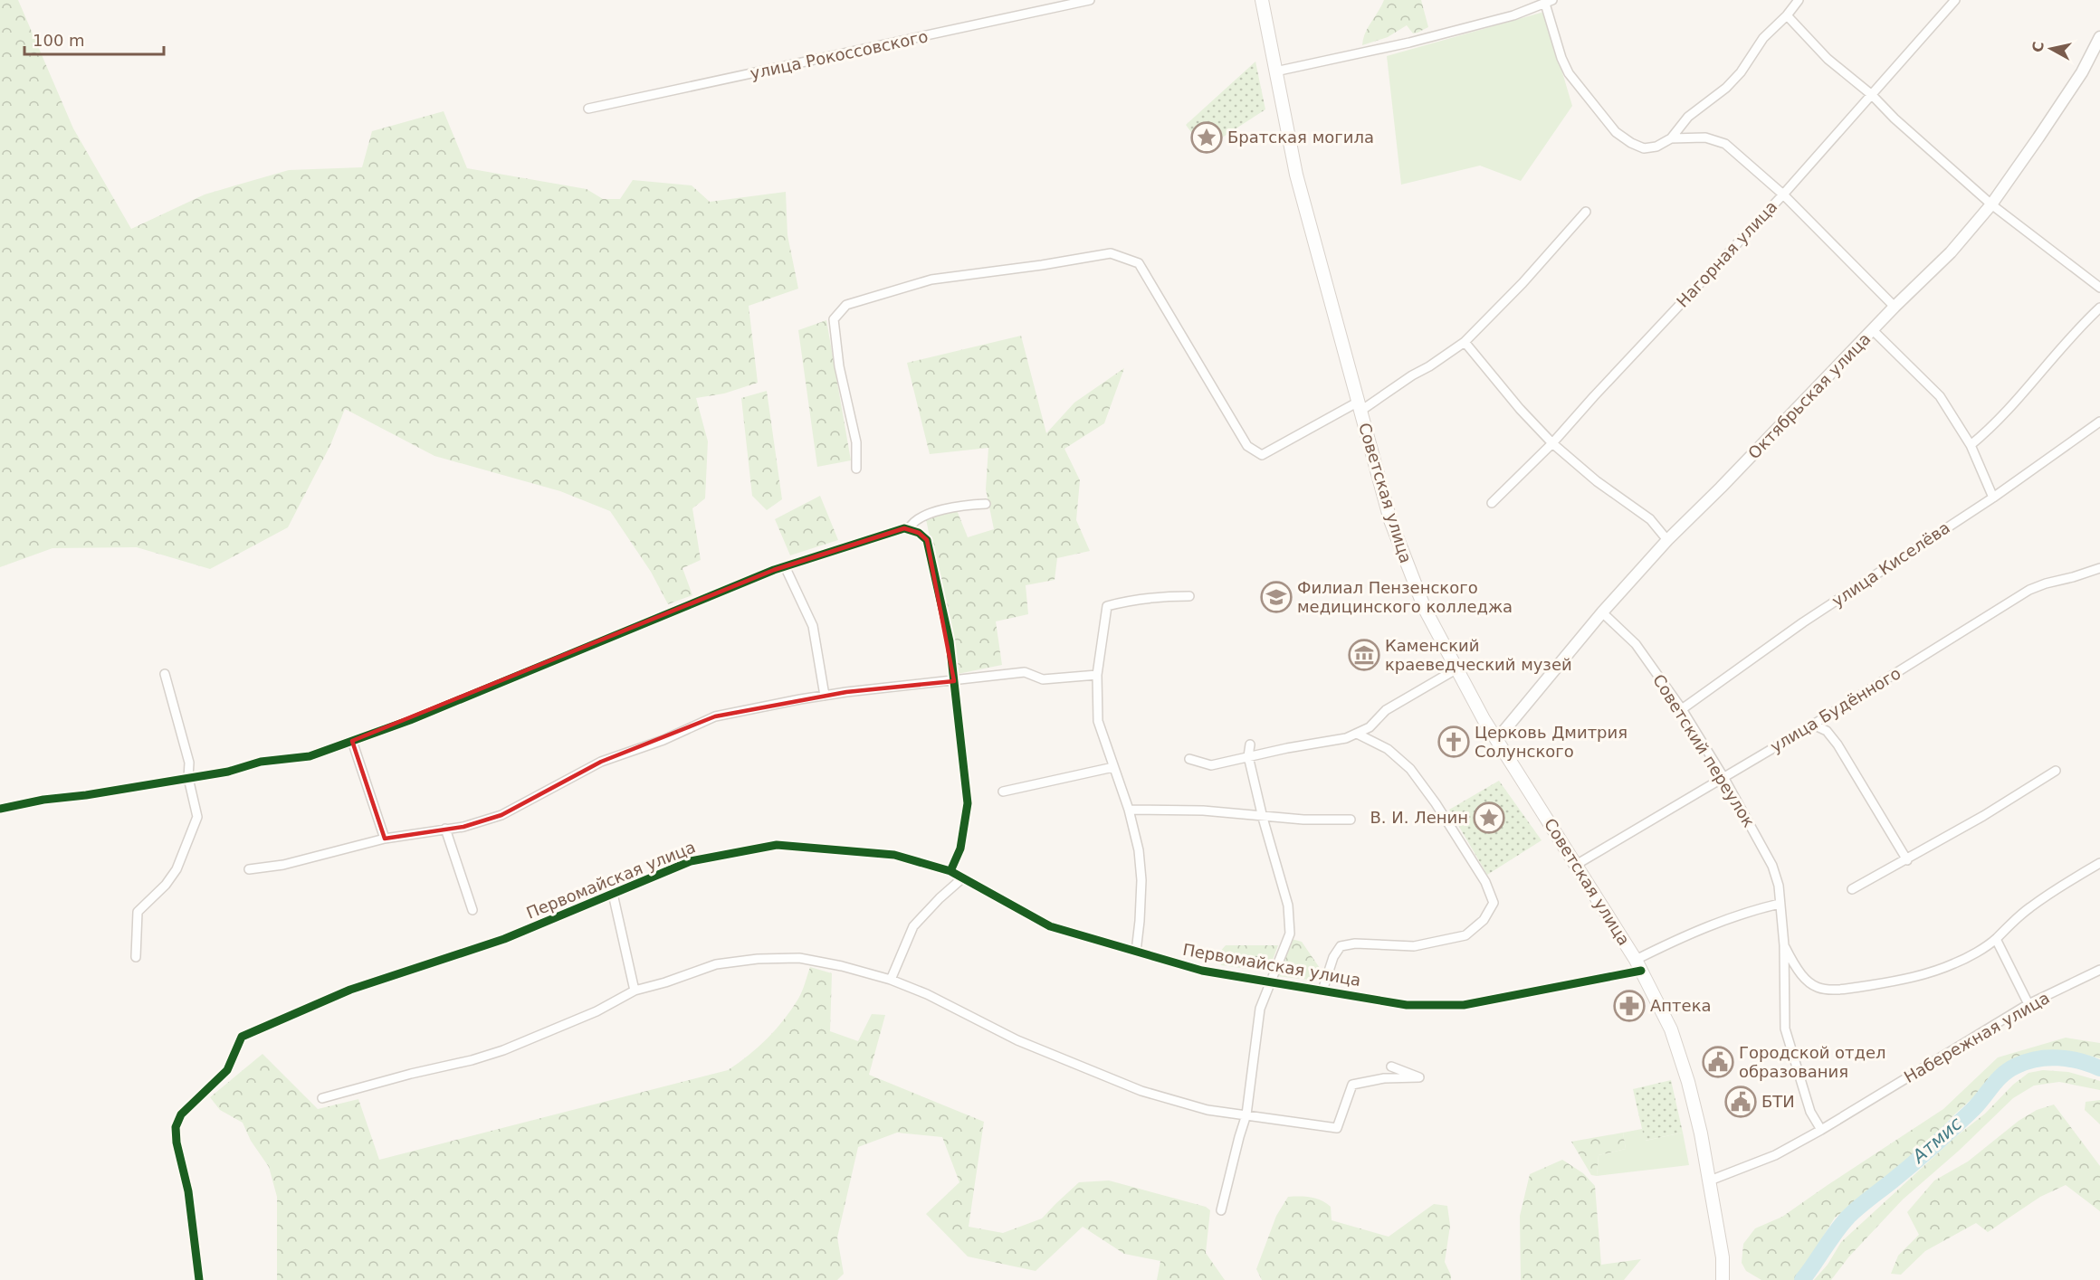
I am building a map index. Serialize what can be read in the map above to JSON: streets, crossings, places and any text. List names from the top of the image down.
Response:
{
  "streets": {
    "main road": ["Советская улица"],
    "street": [
      "улица Рокоссовского",
      "Нагорная улица",
      "Октябрьская улица",
      "улица Киселёва",
      "улица Будённого",
      "Советский переулок",
      "Первомайская улица",
      "Набережная улица"
    ]
  },
  "crossings": [
    ["Октябрьская улица", "Советская улица"],
    ["Октябрьская улица", "Советский переулок"],
    ["Советская улица", "улица Будённого"],
    ["Советская улица", "Первомайская улица"],
    ["Советская улица", "Набережная улица"],
    ["улица Киселёва", "Советский переулок"],
    ["улица Будённого", "Советский переулок"],
    ["Советский переулок", "Набережная улица"]
  ],
  "water": ["Атмис"],
  "places": {
    "place": ["Братская могила", "В. И. Ленин"],
    "school or university": ["Филиал Пензенского медицинского колледжа"],
    "museum": ["Каменский краеведческий музей"],
    "church": ["Церковь Дмитрия Солунского"],
    "pharmacy": ["Аптека"],
    "public building": ["Городской отдел образования", "БТИ"]
  },
  "scale_bar": "100 m",
  "north": "left"
}
